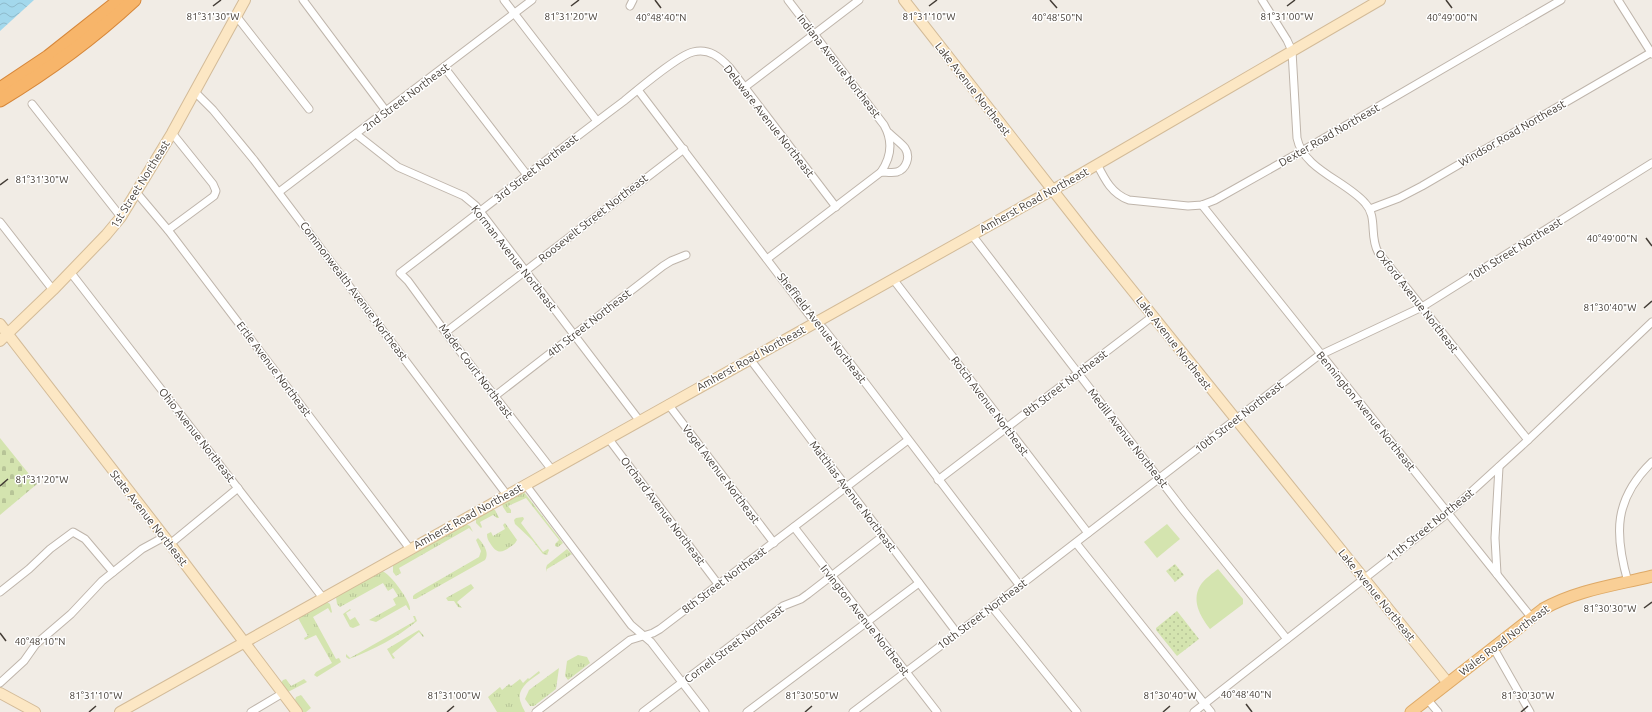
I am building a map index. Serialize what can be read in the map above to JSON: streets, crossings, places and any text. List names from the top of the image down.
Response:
{
  "streets": {
    "main road": ["Wales Road Northeast"],
    "street": [
      "Indiana Avenue Northeast",
      "Lake Avenue Northeast",
      "2nd Street Northeast",
      "Delaware Avenue Northeast",
      "Windsor Road Northeast",
      "Dexter Road Northeast",
      "3rd Street Northeast",
      "1st Street Northeast",
      "Amherst Road Northeast",
      "Roosevelt Street Northeast",
      "10th Street Northeast",
      "Korman Avenue Northeast",
      "Commonwealth Avenue Northeast",
      "Oxford Avenue Northeast",
      "4th Street Northeast",
      "Sheffield Avenue Northeast",
      "Ertle Avenue Northeast",
      "Mader Court Northeast",
      "8th Street Northeast",
      "Rotch Avenue Northeast",
      "Bennington Avenue Northeast",
      "Ohio Avenue Northeast",
      "Medill Avenue Northeast",
      "Vogel Avenue Northeast",
      "Matthias Avenue Northeast",
      "Orchard Avenue Northeast",
      "State Avenue Northeast",
      "11th Street Northeast",
      "Irvington Avenue Northeast",
      "Cornell Street Northeast"
    ]
  },
  "crossings": [
    ["Lake Avenue Northeast", "Amherst Road Northeast"],
    ["Lake Avenue Northeast", "10th Street Northeast"],
    ["Lake Avenue Northeast", "8th Street Northeast"],
    ["Lake Avenue Northeast", "11th Street Northeast"],
    ["Lake Avenue Northeast", "Wales Road Northeast"],
    ["2nd Street Northeast", "Korman Avenue Northeast"],
    ["2nd Street Northeast", "Commonwealth Avenue Northeast"],
    ["Delaware Avenue Northeast", "3rd Street Northeast"],
    ["Windsor Road Northeast", "Oxford Avenue Northeast"],
    ["Dexter Road Northeast", "Amherst Road Northeast"],
    ["Dexter Road Northeast", "Bennington Avenue Northeast"],
    ["3rd Street Northeast", "Korman Avenue Northeast"],
    ["3rd Street Northeast", "Sheffield Avenue Northeast"],
    ["3rd Street Northeast", "Mader Court Northeast"],
    ["1st Street Northeast", "Commonwealth Avenue Northeast"],
    ["1st Street Northeast", "Ertle Avenue Northeast"],
    ["1st Street Northeast", "Ohio Avenue Northeast"],
    ["1st Street Northeast", "State Avenue Northeast"],
    ["Amherst Road Northeast", "Korman Avenue Northeast"],
    ["Amherst Road Northeast", "Commonwealth Avenue Northeast"],
    ["Amherst Road Northeast", "Sheffield Avenue Northeast"],
    ["Amherst Road Northeast", "Ertle Avenue Northeast"],
    ["Amherst Road Northeast", "Mader Court Northeast"],
    ["Amherst Road Northeast", "Rotch Avenue Northeast"],
    ["Amherst Road Northeast", "Ohio Avenue Northeast"],
    ["Amherst Road Northeast", "Medill Avenue Northeast"],
    ["Amherst Road Northeast", "Vogel Avenue Northeast"],
    ["Amherst Road Northeast", "Matthias Avenue Northeast"],
    ["Amherst Road Northeast", "Orchard Avenue Northeast"],
    ["Amherst Road Northeast", "State Avenue Northeast"],
    ["Roosevelt Street Northeast", "Korman Avenue Northeast"],
    ["Roosevelt Street Northeast", "Sheffield Avenue Northeast"],
    ["Roosevelt Street Northeast", "Mader Court Northeast"],
    ["10th Street Northeast", "Oxford Avenue Northeast"],
    ["10th Street Northeast", "Sheffield Avenue Northeast"],
    ["10th Street Northeast", "Rotch Avenue Northeast"],
    ["10th Street Northeast", "Bennington Avenue Northeast"],
    ["10th Street Northeast", "Medill Avenue Northeast"],
    ["10th Street Northeast", "Matthias Avenue Northeast"],
    ["10th Street Northeast", "Irvington Avenue Northeast"],
    ["Korman Avenue Northeast", "4th Street Northeast"],
    ["Oxford Avenue Northeast", "11th Street Northeast"],
    ["4th Street Northeast", "Mader Court Northeast"],
    ["Sheffield Avenue Northeast", "8th Street Northeast"],
    ["8th Street Northeast", "Rotch Avenue Northeast"],
    ["8th Street Northeast", "Medill Avenue Northeast"],
    ["8th Street Northeast", "Vogel Avenue Northeast"],
    ["8th Street Northeast", "Matthias Avenue Northeast"],
    ["8th Street Northeast", "Orchard Avenue Northeast"],
    ["8th Street Northeast", "Irvington Avenue Northeast"],
    ["Bennington Avenue Northeast", "11th Street Northeast"],
    ["Bennington Avenue Northeast", "Wales Road Northeast"],
    ["Medill Avenue Northeast", "11th Street Northeast"],
    ["Matthias Avenue Northeast", "Cornell Street Northeast"],
    ["Irvington Avenue Northeast", "Cornell Street Northeast"]
  ],
  "coordinates": [
    "81°31'30\"W",
    "81°31'20\"W",
    "81°31'10\"W",
    "81°31'00\"W",
    "40°48'40\"N",
    "40°48'50\"N",
    "40°49'00\"N",
    "81°30'40\"W",
    "81°30'30\"W",
    "40°48'10\"N",
    "81°30'50\"W"
  ]
}
